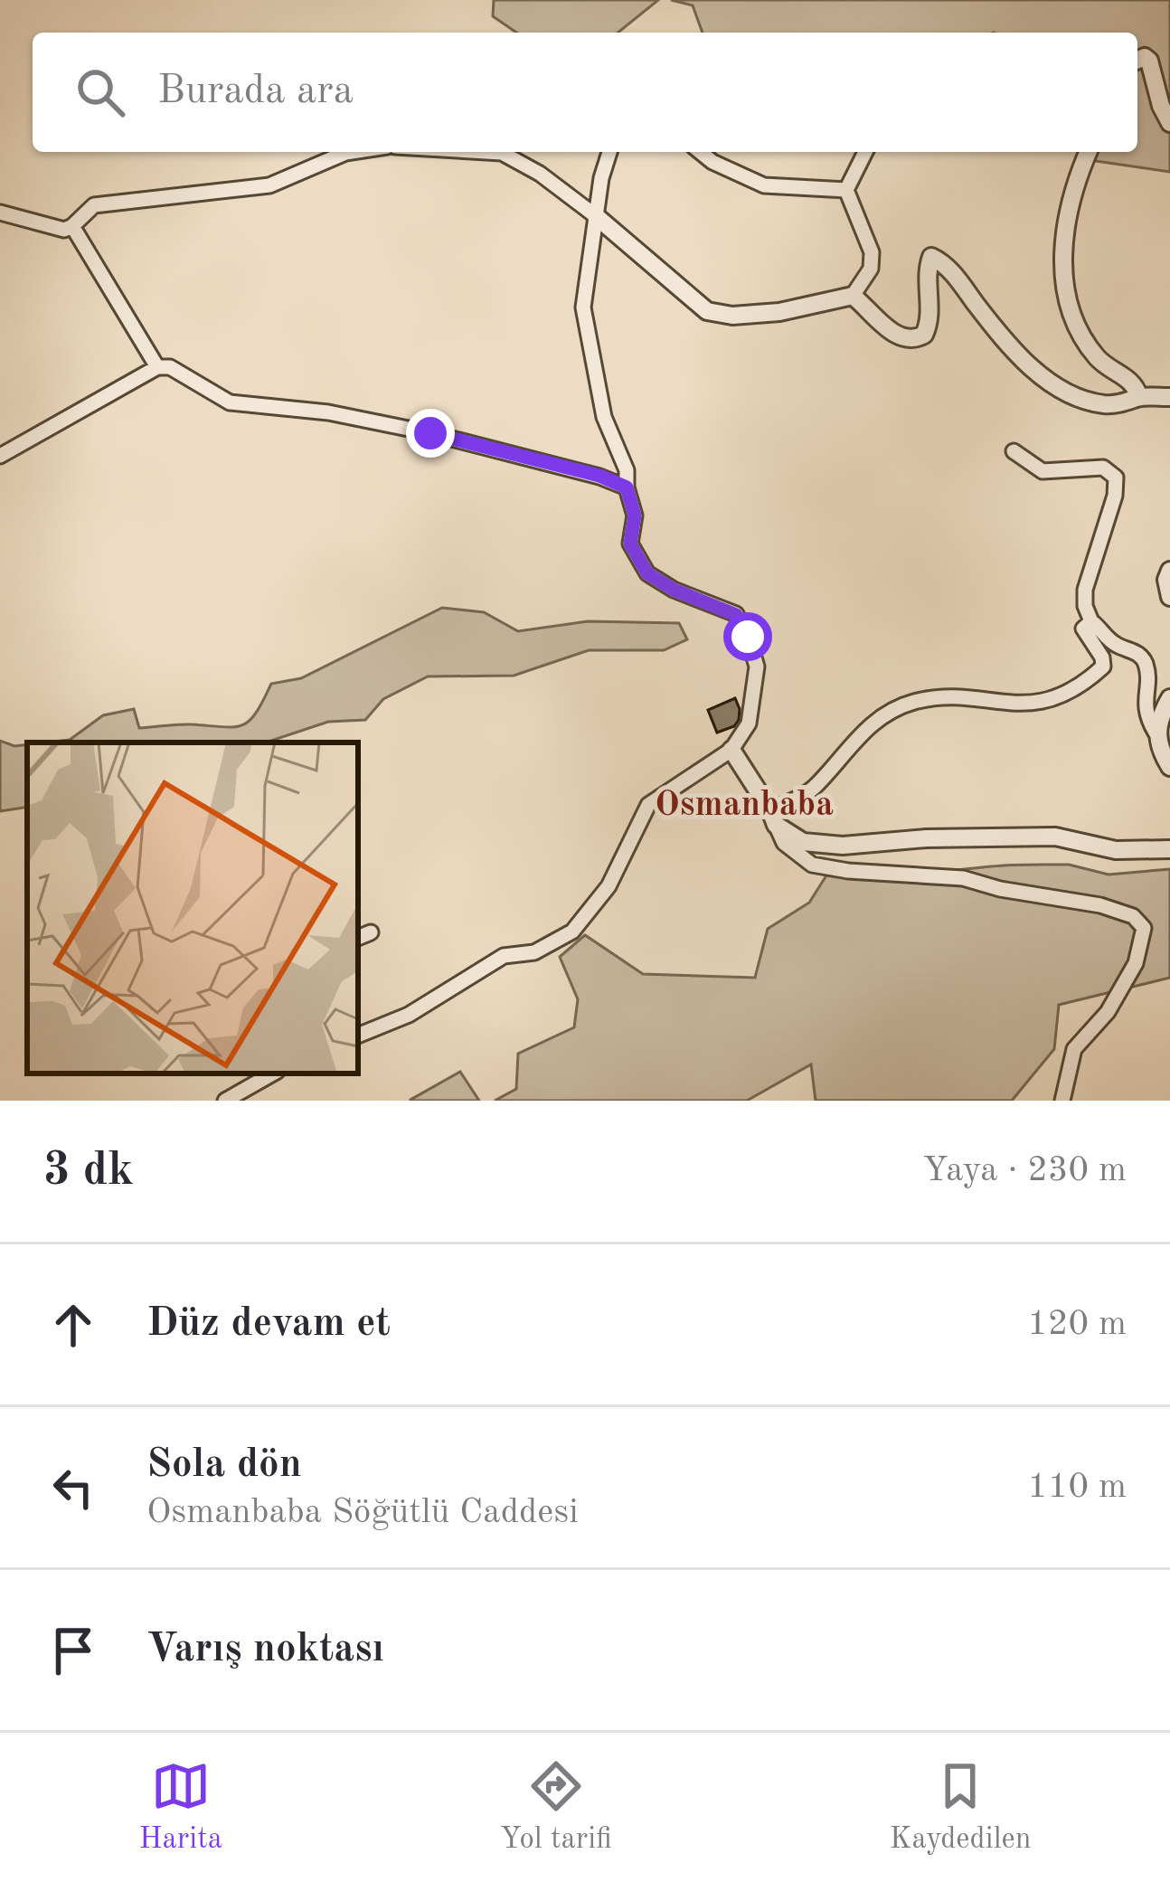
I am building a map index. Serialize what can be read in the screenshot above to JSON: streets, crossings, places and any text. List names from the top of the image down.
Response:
{
  "districts": ["Osmanbaba"],
  "page": {
    "search": "Burada ara",
    "heading": ["3 dk", "Yaya · 230 m"],
    "list": [
      ["Düz devam et", "120 m"],
      ["Sola dön", "Osmanbaba Söğütlü Caddesi", "110 m"],
      "Varış noktası"
    ],
    "nav": ["Harita", "Yol tarifi", "Kaydedilen"]
  }
}
